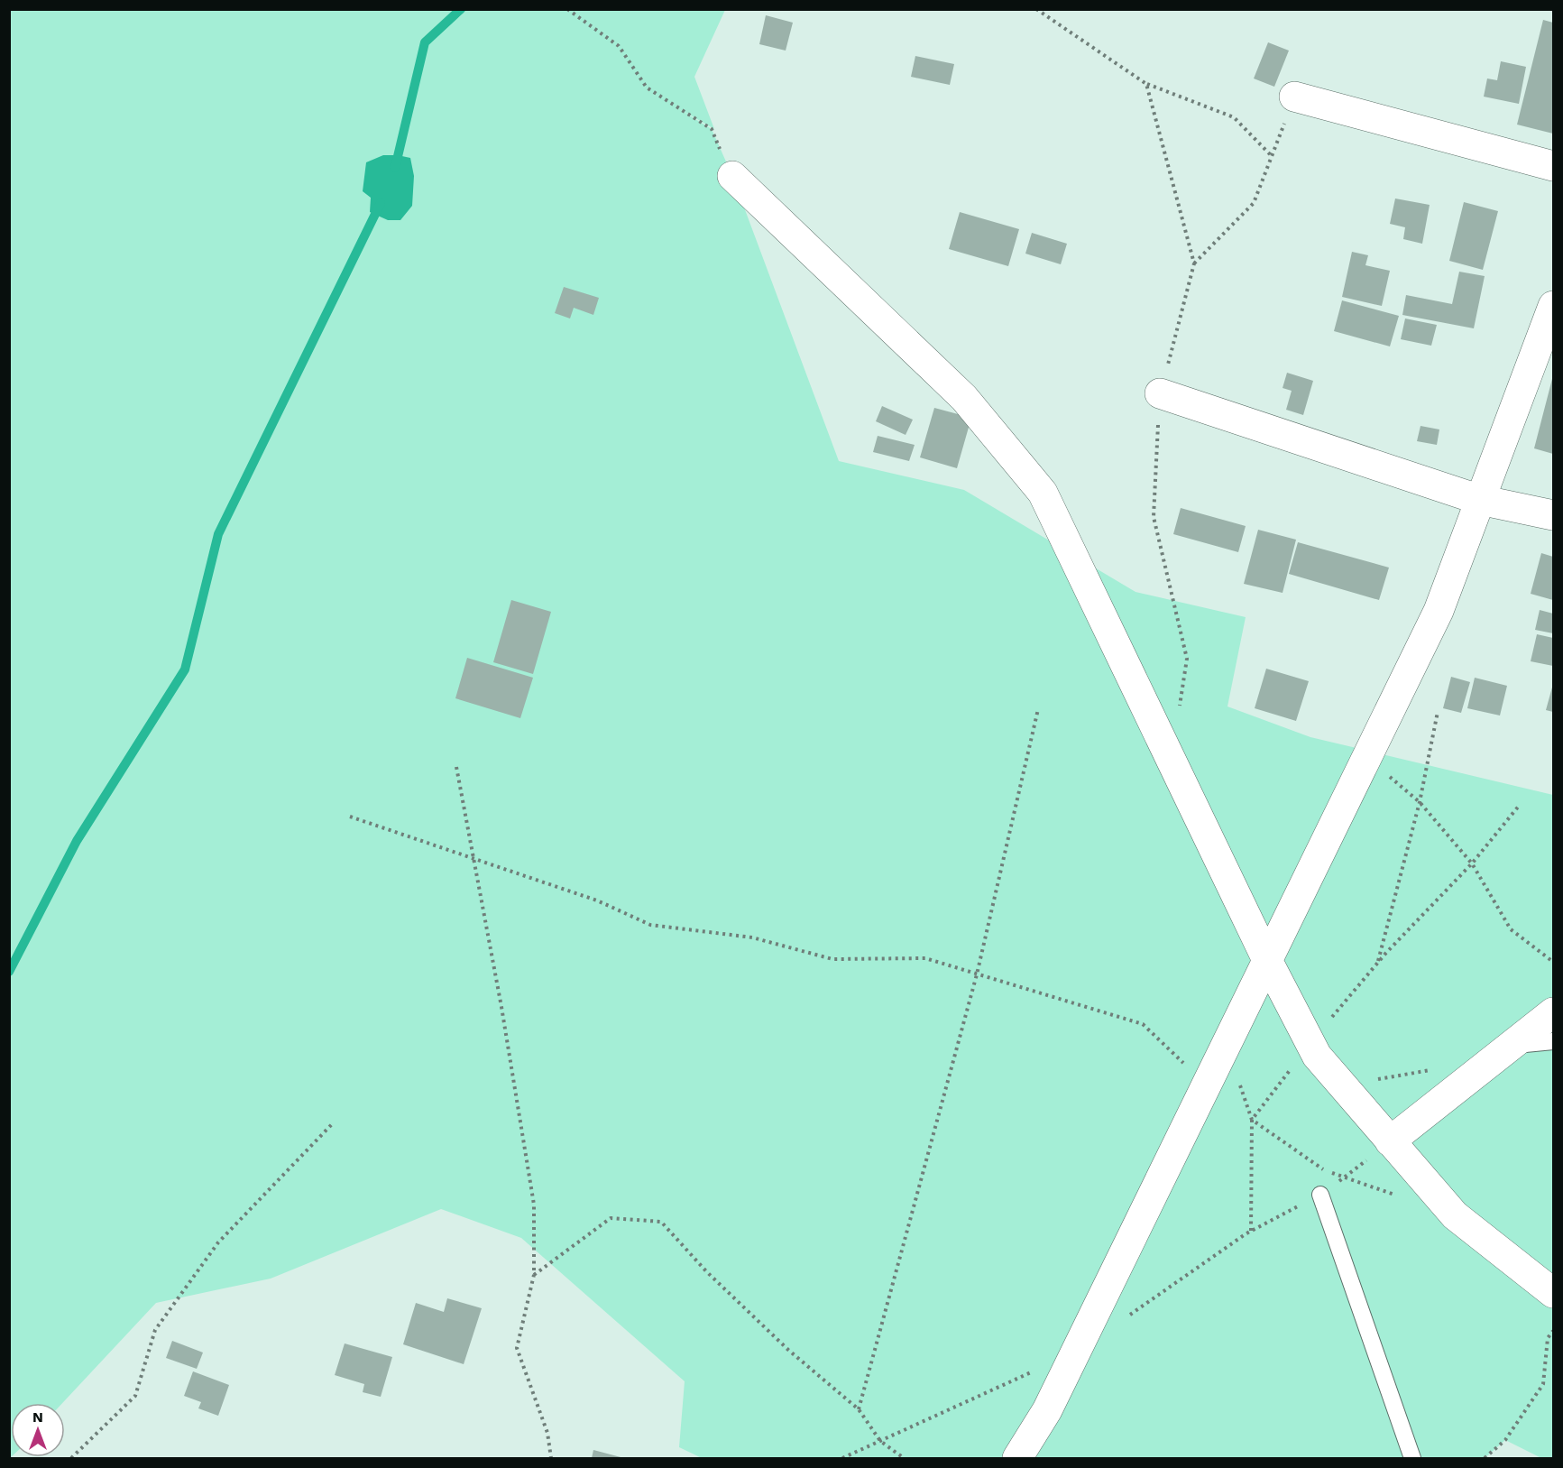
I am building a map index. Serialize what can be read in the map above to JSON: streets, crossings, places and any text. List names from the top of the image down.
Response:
{
  "north": "top"
}
